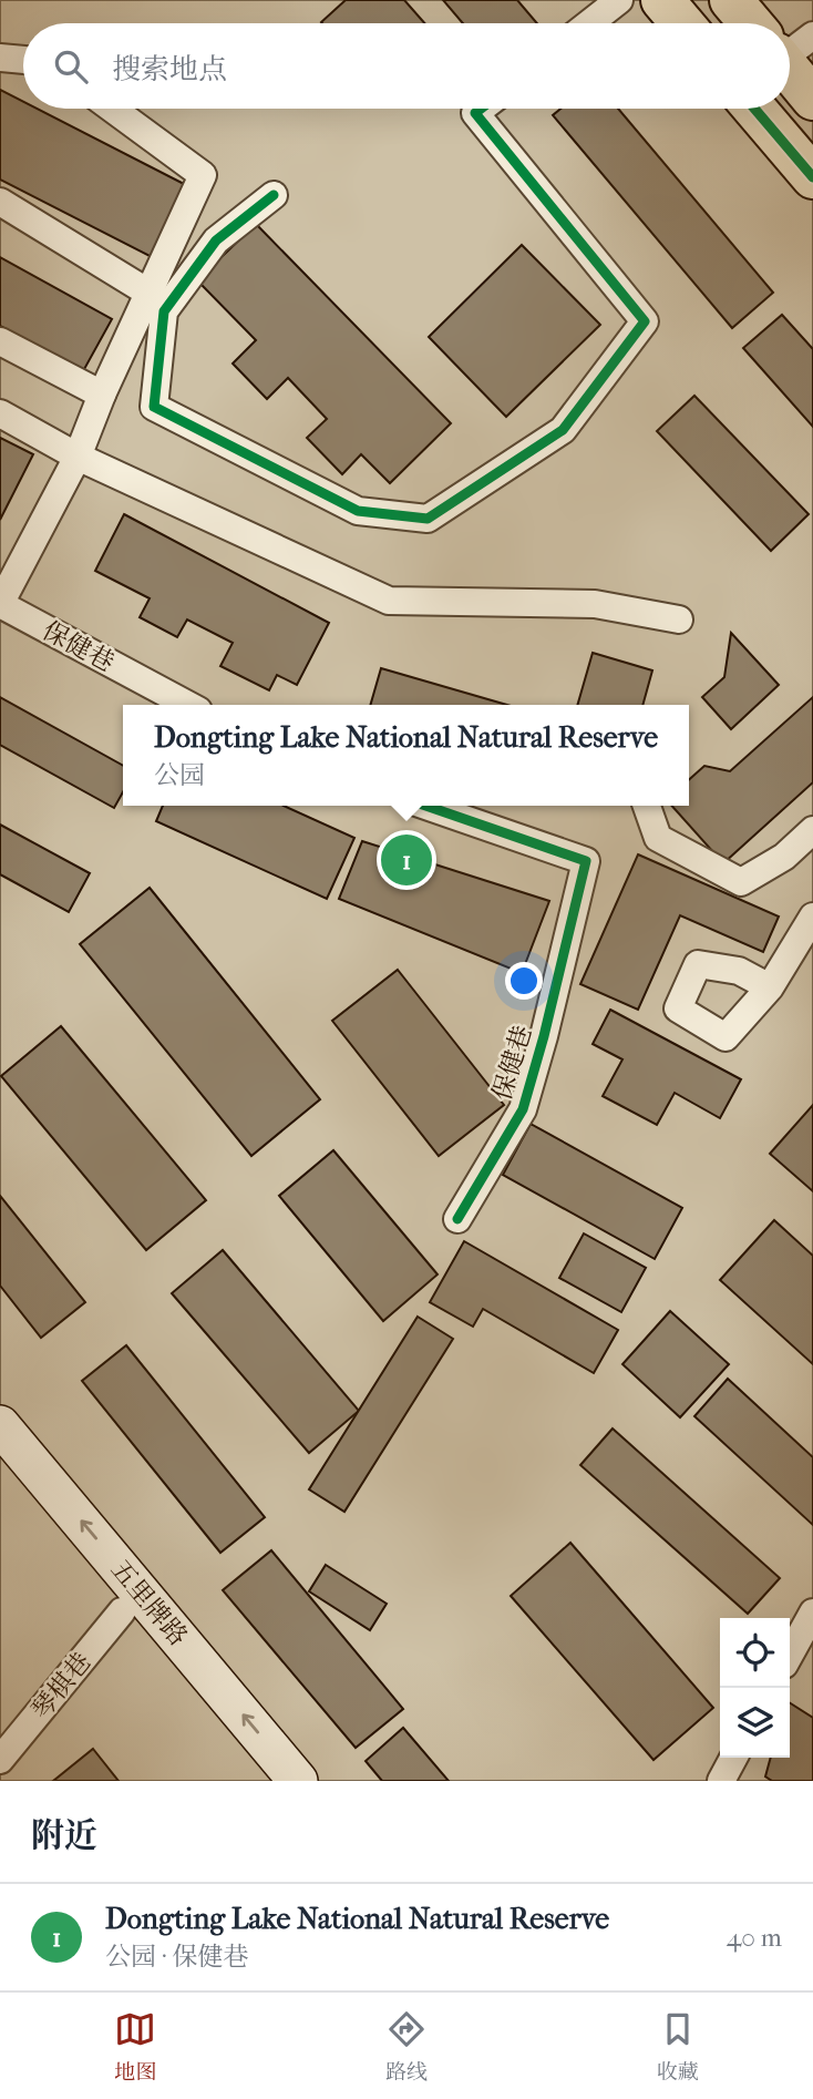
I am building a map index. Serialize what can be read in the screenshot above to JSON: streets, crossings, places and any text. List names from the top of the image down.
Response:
{
  "streets": {
    "main road": ["五里牌路"],
    "street": ["保健巷", "琴棋巷"]
  },
  "crossings": [
    ["五里牌路", "琴棋巷"]
  ],
  "page": {
    "search": "搜索地点",
    "popup": ["Dongting Lake National Natural Reserve", "公园"],
    "pins": "1",
    "heading": "附近",
    "list": [
      {
        "mark": "1",
        "name": "Dongting Lake National Natural Reserve",
        "note": "公园 · 保健巷",
        "value": "40 m"
      }
    ],
    "nav": ["地图", "路线", "收藏"]
  }
}
